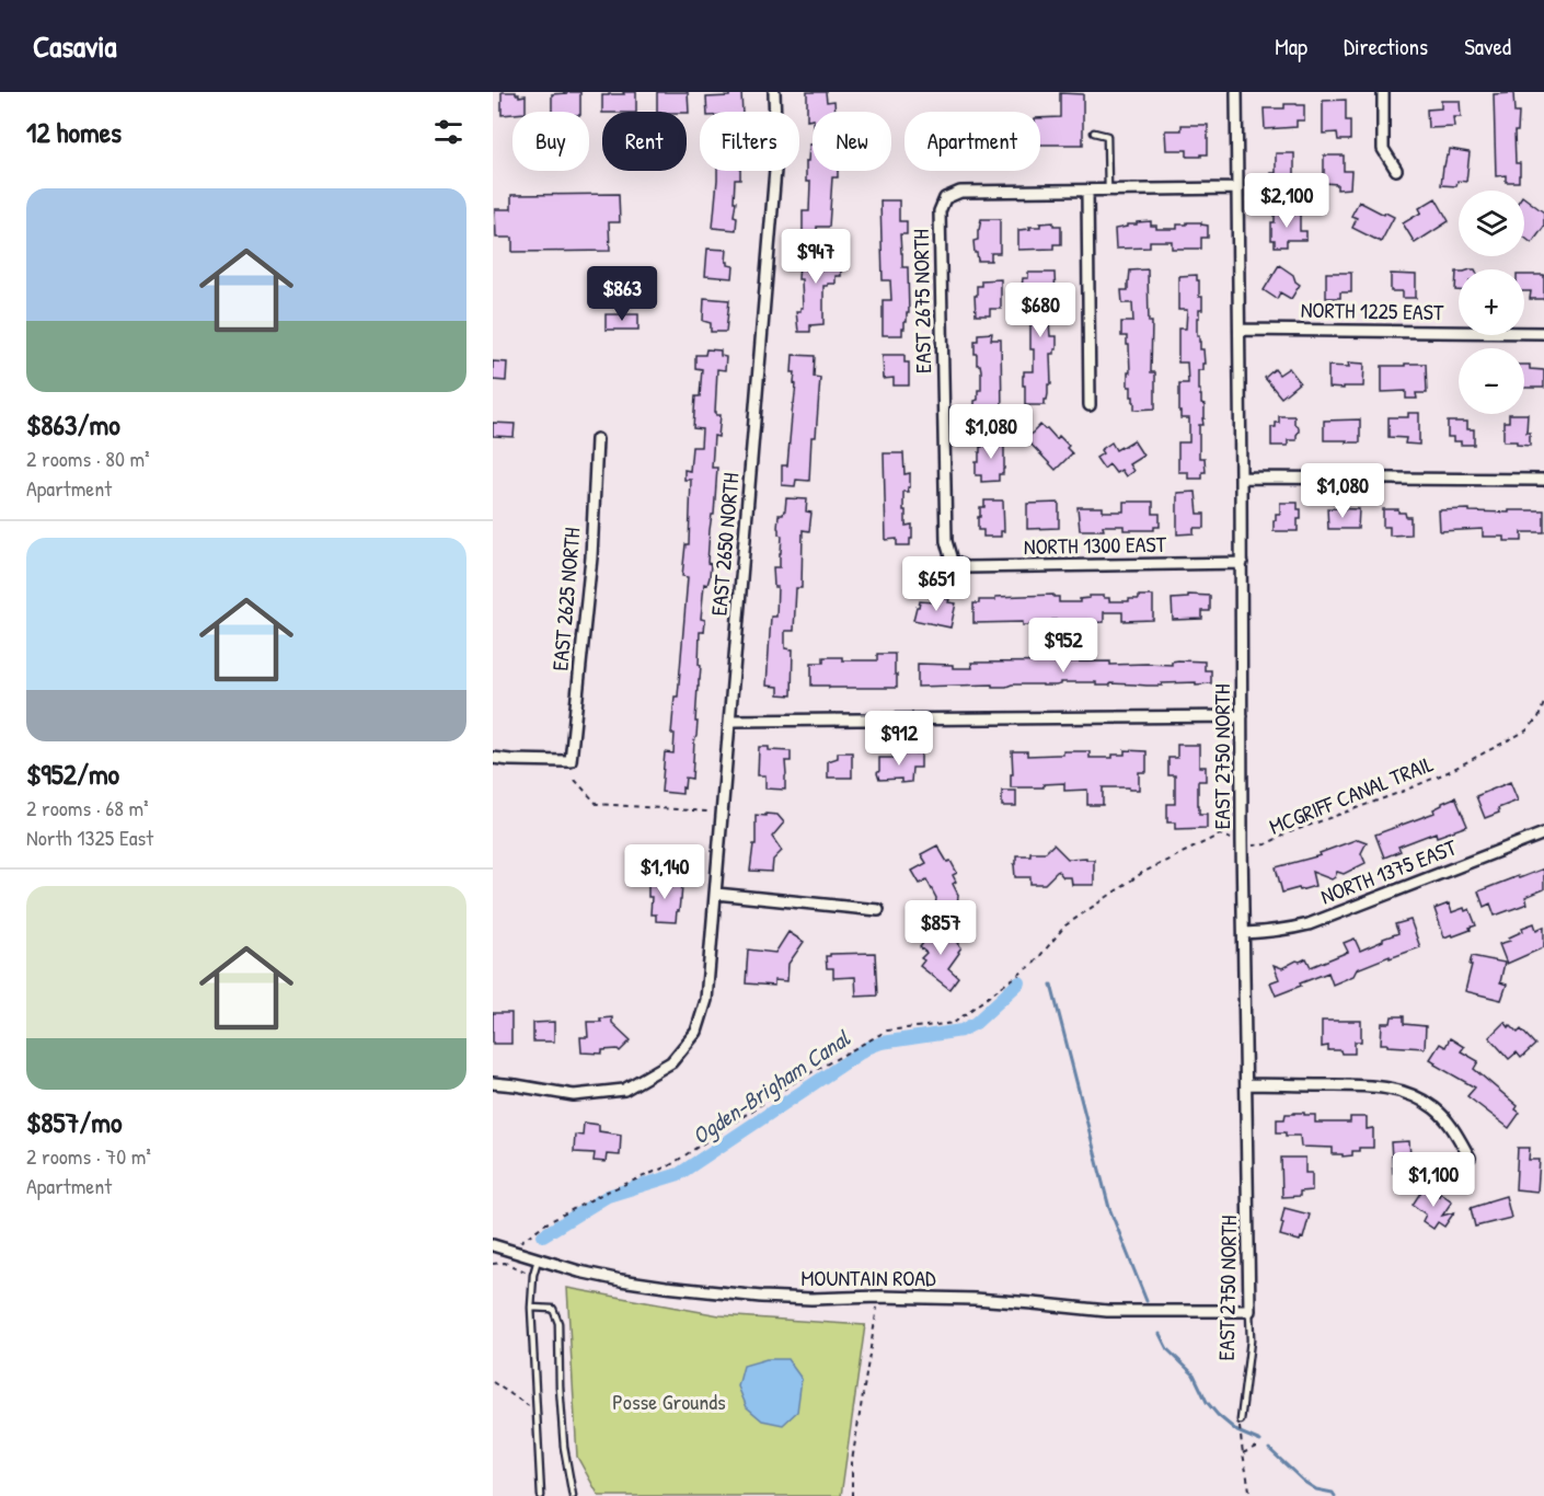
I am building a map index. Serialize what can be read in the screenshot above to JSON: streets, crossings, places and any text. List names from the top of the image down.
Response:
{
  "streets": {
    "street": [
      "EAST 2675 NORTH",
      "NORTH 1225 EAST",
      "EAST 2650 NORTH",
      "NORTH 1300 EAST",
      "EAST 2625 NORTH",
      "EAST 2750 NORTH",
      "NORTH 1375 EAST",
      "MOUNTAIN ROAD"
    ],
    "path": ["MCGRIFF CANAL TRAIL"]
  },
  "crossings": [
    ["EAST 2675 NORTH", "NORTH 1300 EAST"],
    ["NORTH 1225 EAST", "EAST 2750 NORTH"],
    ["NORTH 1300 EAST", "EAST 2750 NORTH"],
    ["EAST 2750 NORTH", "MCGRIFF CANAL TRAIL"],
    ["EAST 2750 NORTH", "NORTH 1375 EAST"],
    ["EAST 2750 NORTH", "MOUNTAIN ROAD"]
  ],
  "water": ["Ogden-Brigham Canal"],
  "parks": ["Posse Grounds"],
  "page": {
    "header": "Casavia",
    "nav": ["Map", "Directions", "Saved"],
    "heading": "12 homes",
    "chip": [
      "Buy",
      "Rent",
      "Filters",
      "New",
      "Apartment"
    ],
    "list": [
      {
        "name": "$863/mo",
        "note": "2 rooms · 80 m² · Apartment"
      },
      {
        "name": "$952/mo",
        "note": "2 rooms · 68 m² · North 1325 East"
      },
      {
        "name": "$857/mo",
        "note": "2 rooms · 70 m² · Apartment"
      }
    ],
    "price": [
      "$2,100",
      "$947",
      "$863",
      "$680",
      "$1,080",
      "$1,080",
      "$651",
      "$952",
      "$912",
      "$1,140",
      "$857",
      "$1,100"
    ],
    "map_buttons": ["+", "−"]
  }
}
